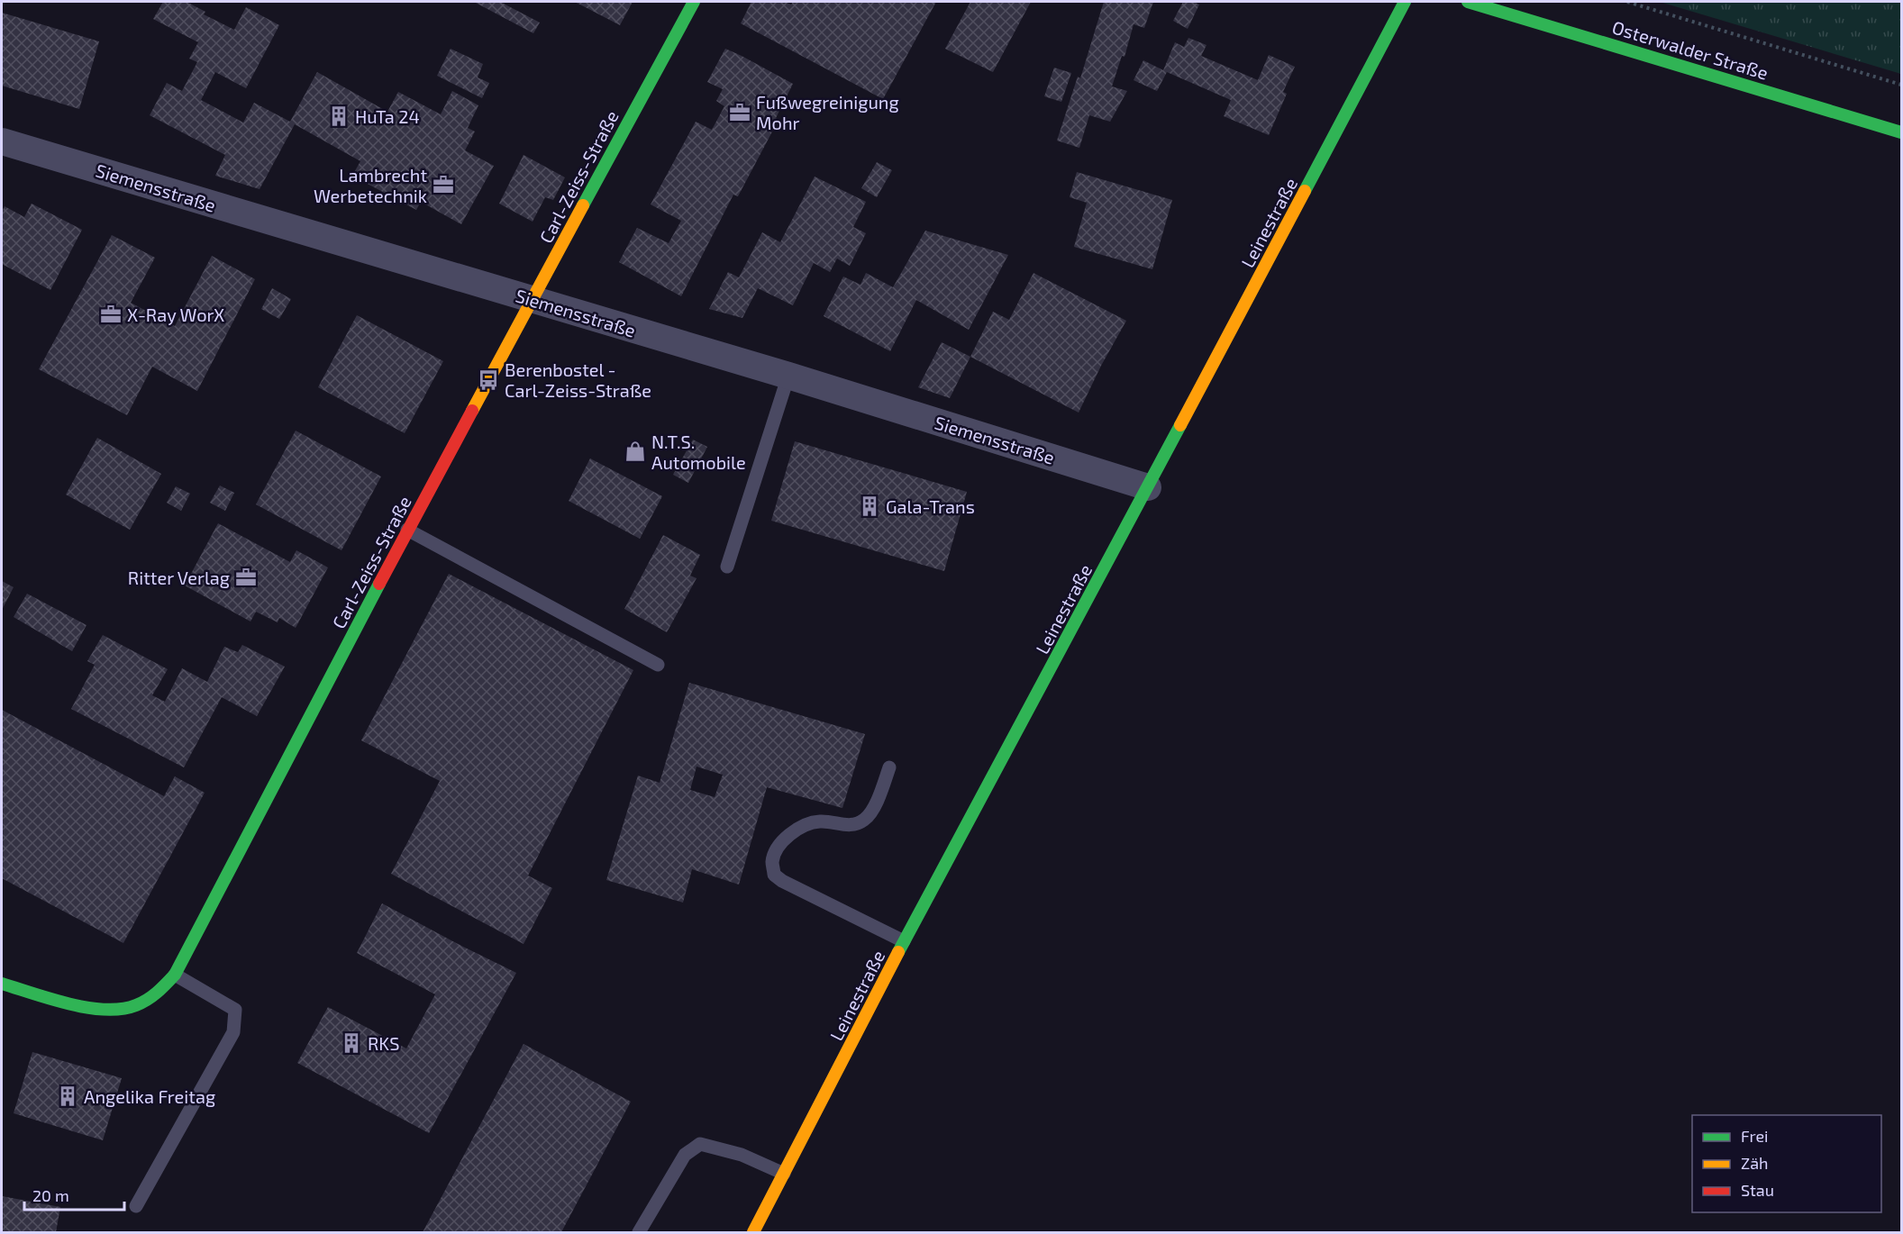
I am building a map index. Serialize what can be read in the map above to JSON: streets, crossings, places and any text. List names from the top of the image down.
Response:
{
  "streets": {
    "street": [
      "Osterwalder Straße",
      "Carl-Zeiss-Straße",
      "Siemensstraße",
      "Leinestraße"
    ]
  },
  "crossings": [
    ["Carl-Zeiss-Straße", "Siemensstraße"],
    ["Siemensstraße", "Leinestraße"]
  ],
  "places": {
    "office": [
      "Fußwegreinigung Mohr",
      "Lambrecht Werbetechnik",
      "X-Ray WorX",
      "Ritter Verlag"
    ],
    "building": [
      "HuTa 24",
      "Gala-Trans",
      "RKS",
      "Angelika Freitag"
    ],
    "bus stop": ["Berenbostel - Carl-Zeiss-Straße"],
    "shop": ["N.T.S. Automobile"]
  },
  "legend": ["Frei", "Zäh", "Stau"],
  "scale_bar": "20 m"
}
